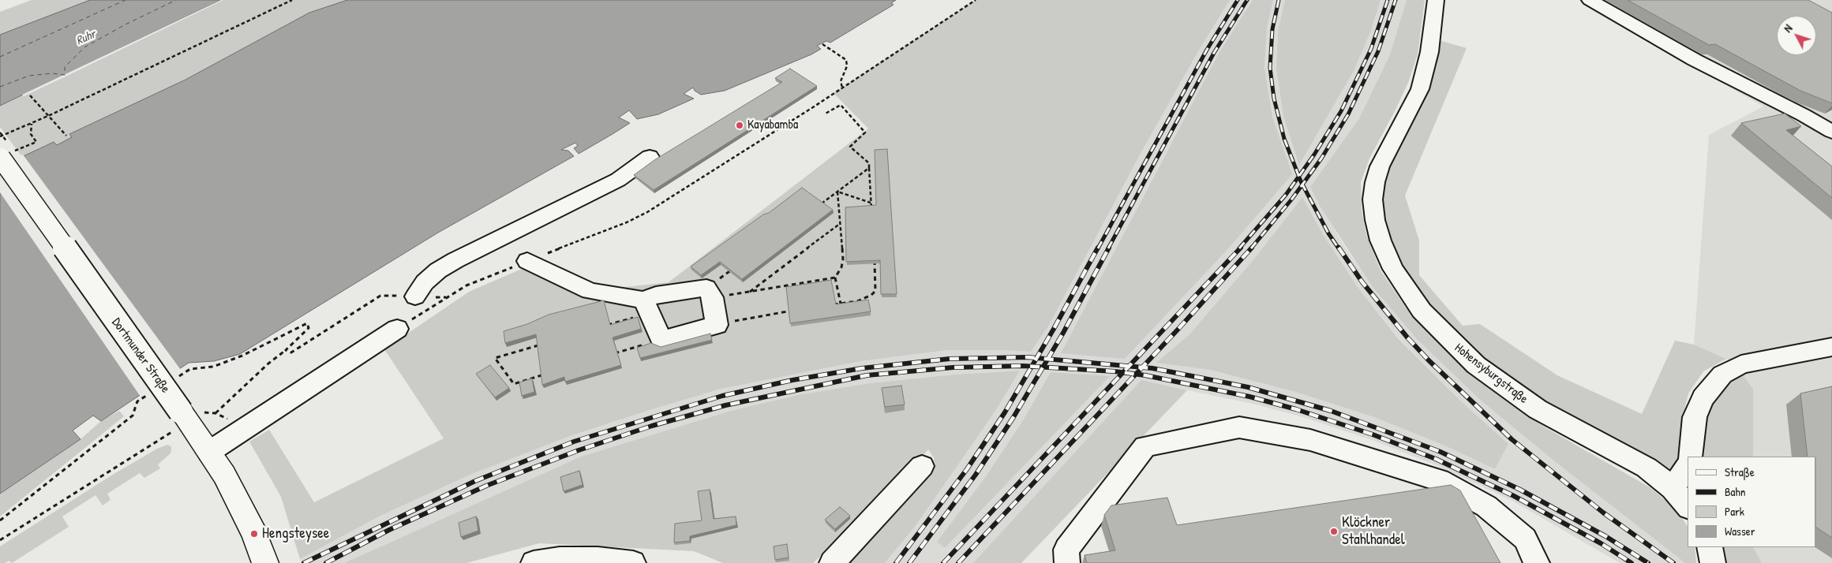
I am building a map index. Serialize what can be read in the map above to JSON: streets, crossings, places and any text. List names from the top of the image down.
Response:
{
  "streets": {
    "main road": ["Dortmunder Straße"],
    "street": ["Hohensyburgstraße"]
  },
  "water": ["Ruhr"],
  "places": ["Kayabamba", "Klöckner Stahlhandel", "Hengsteysee"],
  "legend": [
    "Straße",
    "Bahn",
    "Park",
    "Wasser"
  ],
  "north": "top left"
}
